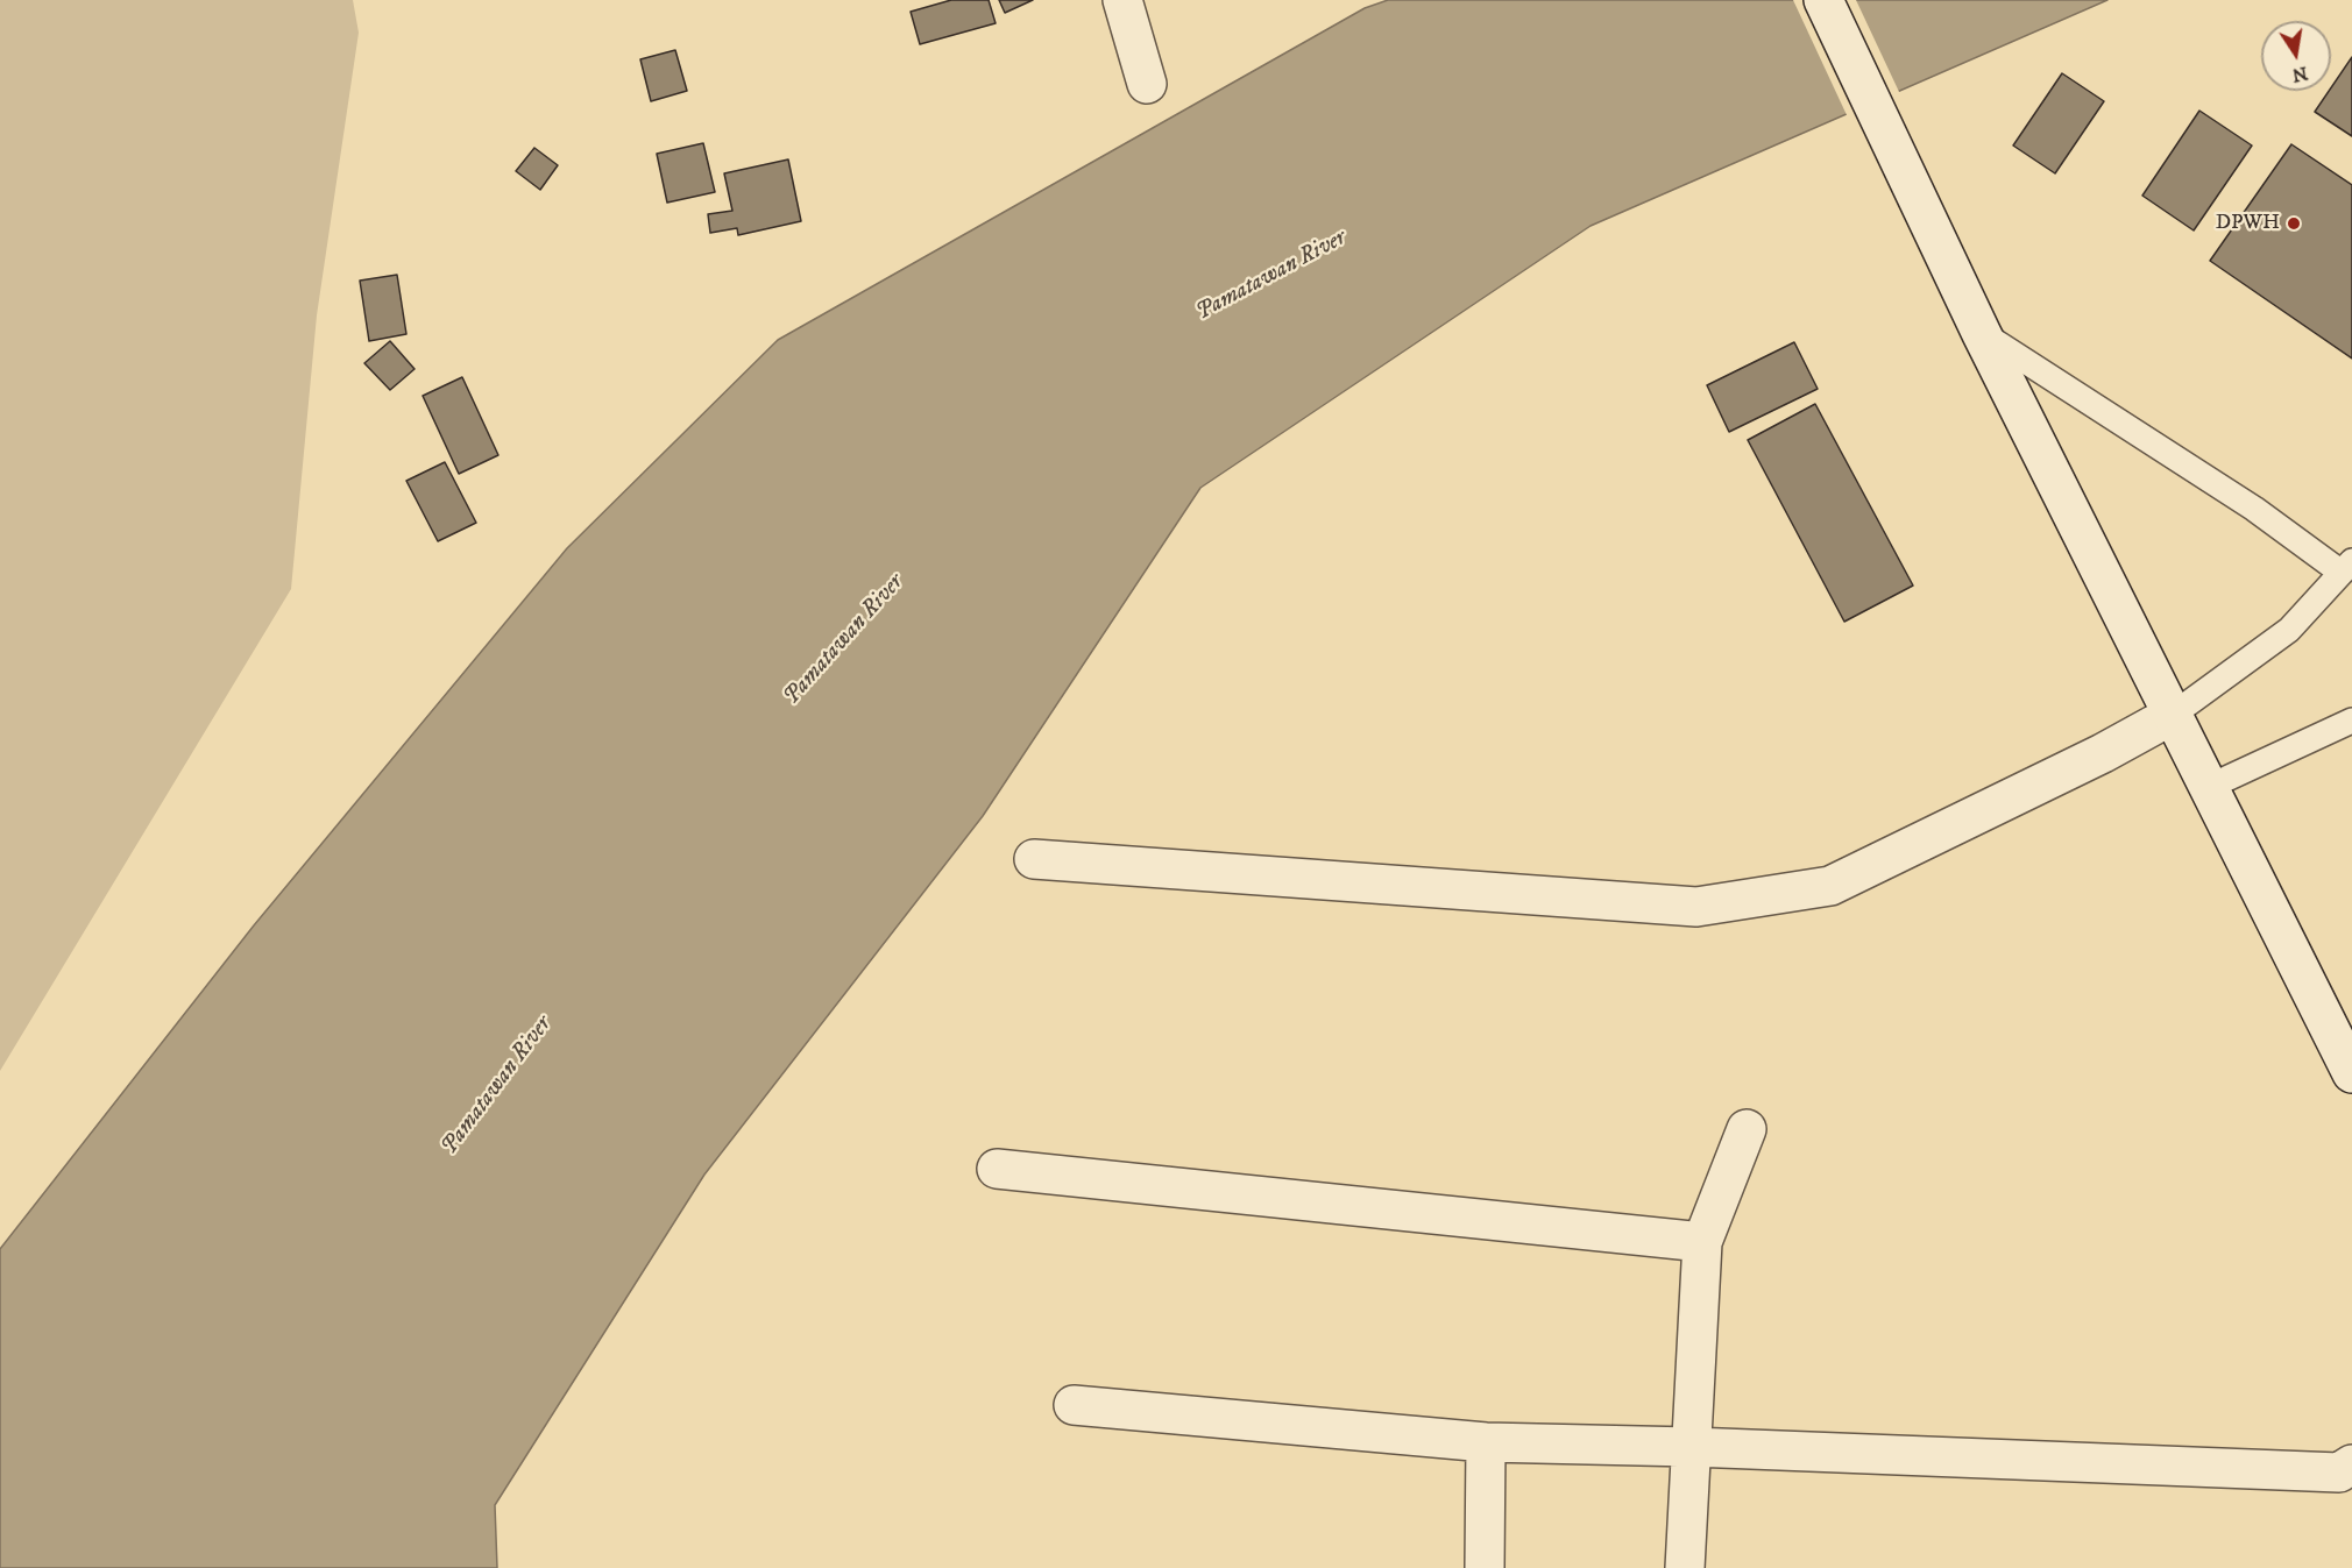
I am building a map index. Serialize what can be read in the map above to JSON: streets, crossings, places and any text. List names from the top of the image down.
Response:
{
  "water": ["Pamatawan River"],
  "places": ["DPWH"],
  "north": "bottom"
}
